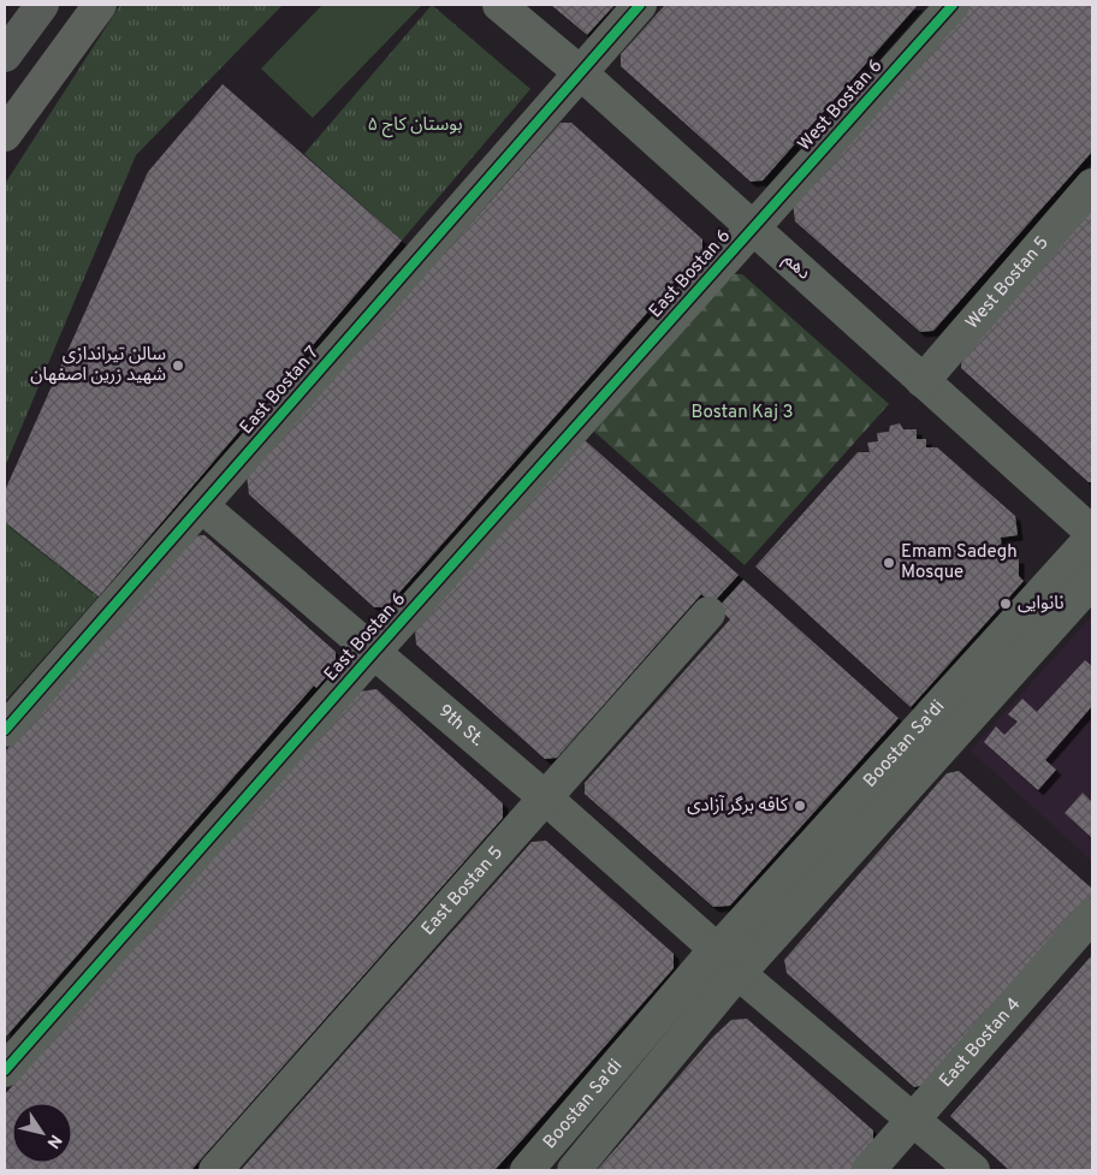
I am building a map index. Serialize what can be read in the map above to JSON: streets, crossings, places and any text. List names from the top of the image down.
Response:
{
  "streets": {
    "street": [
      "West Bostan 6",
      "دهم",
      "East Bostan 6",
      "West Bostan 5",
      "East Bostan 7",
      "9th St.",
      "Boostan Sa'di",
      "East Bostan 5",
      "East Bostan 4"
    ]
  },
  "crossings": [
    ["West Bostan 6", "دهم"],
    ["West Bostan 6", "East Bostan 6"],
    ["دهم", "East Bostan 6"],
    ["دهم", "West Bostan 5"],
    ["دهم", "East Bostan 7"],
    ["دهم", "Boostan Sa'di"],
    ["East Bostan 6", "9th St."],
    ["East Bostan 7", "9th St."],
    ["9th St.", "Boostan Sa'di"],
    ["9th St.", "East Bostan 5"],
    ["9th St.", "East Bostan 4"]
  ],
  "parks": ["بوستان کاج ۵", "Bostan Kaj 3"],
  "places": [
    "سالن تیراندازی شهید زرین اصفهان",
    "Emam Sadegh Mosque",
    "نانوایی",
    "کافه برگر آزادی"
  ],
  "north": "bottom right"
}
